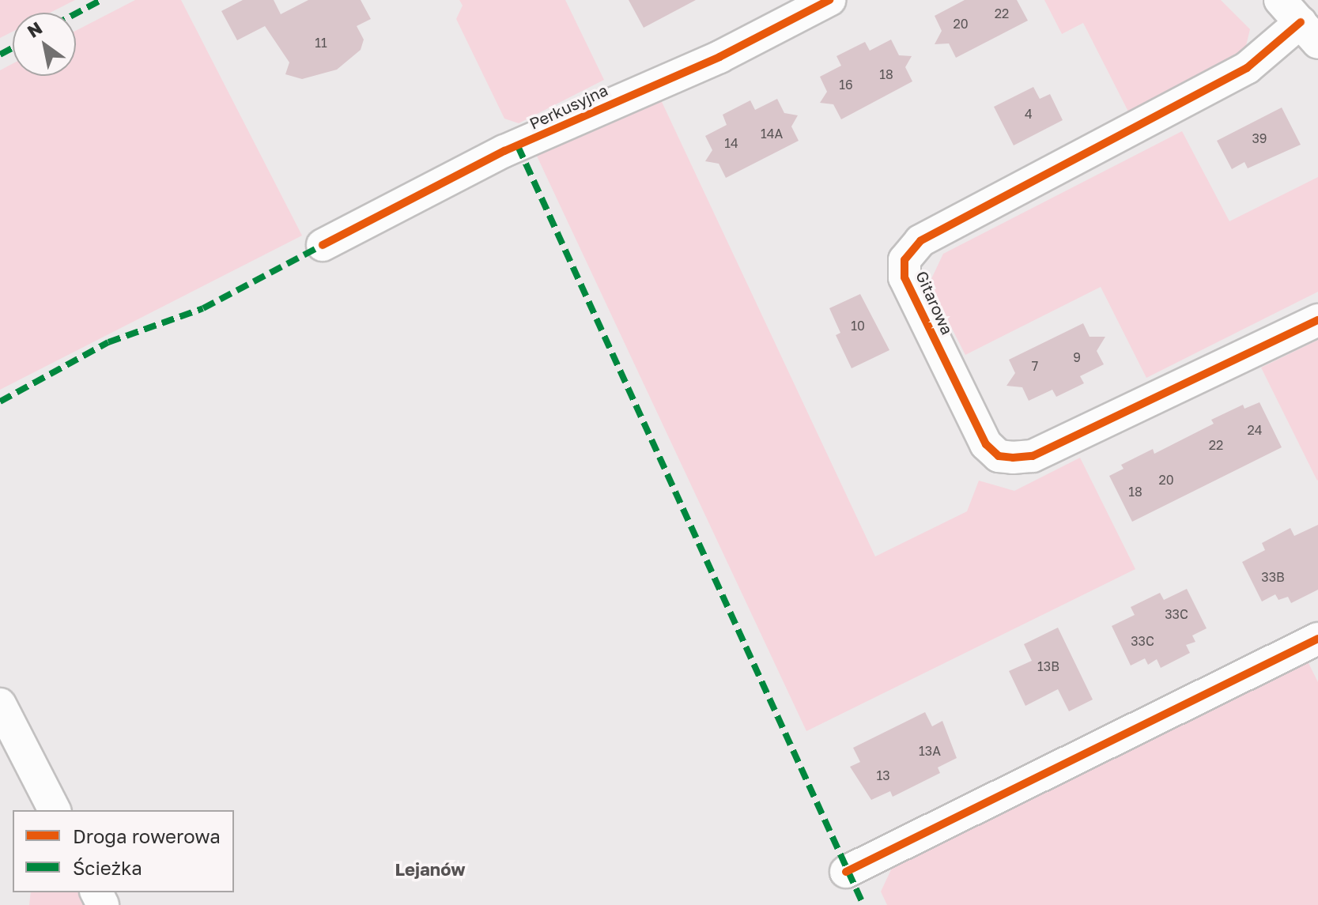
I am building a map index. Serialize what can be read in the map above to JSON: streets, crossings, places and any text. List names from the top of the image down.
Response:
{
  "streets": {
    "street": ["Perkusyjna", "Gitarowa"]
  },
  "districts": ["Lejanów"],
  "house_numbers": [
    "22",
    "20",
    "11",
    "18",
    "16",
    "4",
    "14A",
    "39",
    "14",
    "10",
    "9",
    "7",
    "24",
    "22",
    "20",
    "18",
    "33B",
    "33C",
    "33C",
    "13B",
    "13A",
    "13"
  ],
  "legend": ["Droga rowerowa", "Ścieżka"],
  "north": "top left"
}
